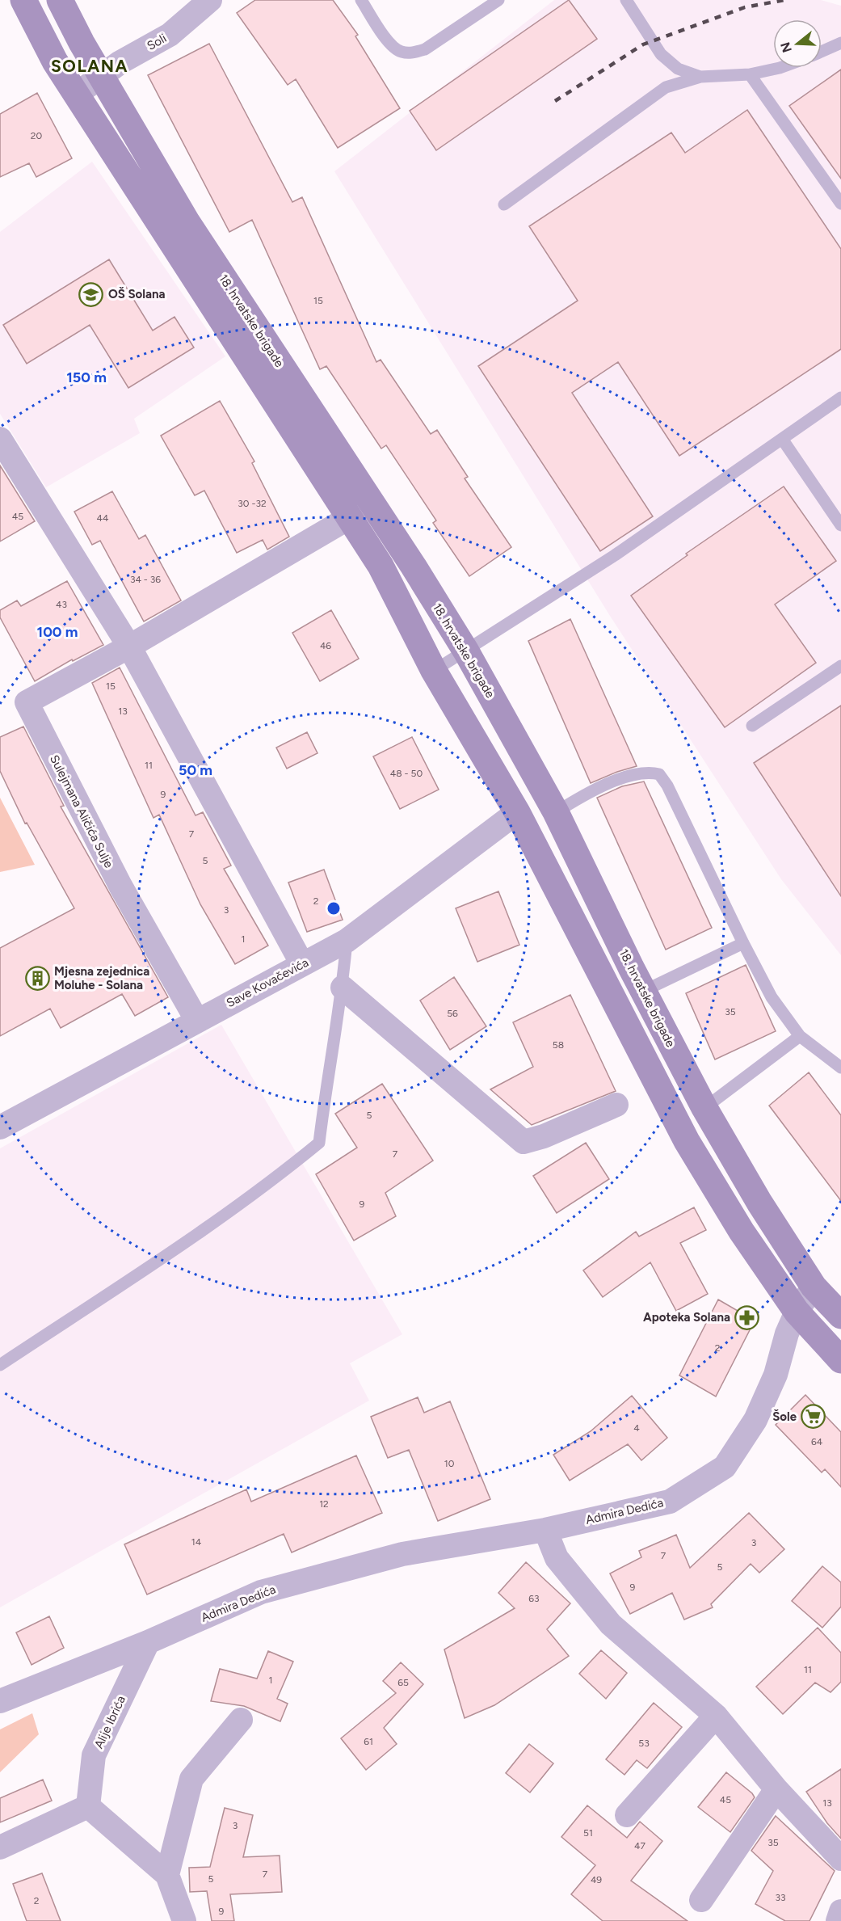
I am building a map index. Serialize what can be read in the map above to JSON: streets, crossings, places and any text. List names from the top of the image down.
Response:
{
  "streets": {
    "main road": ["18. hrvatske brigade"],
    "street": [
      "Soli",
      "Sulejmana Aličića Sulje",
      "Save Kovačevića",
      "Admira Dedića",
      "Alije Ibrića"
    ]
  },
  "crossings": [
    ["Soli", "18. hrvatske brigade"],
    ["18. hrvatske brigade", "Save Kovačevića"],
    ["18. hrvatske brigade", "Admira Dedića"],
    ["Sulejmana Aličića Sulje", "Save Kovačevića"],
    ["Admira Dedića", "Alije Ibrića"]
  ],
  "districts": ["SOLANA"],
  "places": {
    "school or university": ["OŠ Solana"],
    "building": ["Mjesna zejednica Moluhe - Solana"],
    "pharmacy": ["Apoteka Solana"],
    "supermarket": ["Šole"]
  },
  "house_numbers": [
    "20",
    "15",
    "30 -32",
    "45",
    "44",
    "34 - 36",
    "43",
    "46",
    "15",
    "13",
    "11",
    "48 - 50",
    "9",
    "7",
    "5",
    "2",
    "3",
    "1",
    "35",
    "56",
    "58",
    "5",
    "7",
    "9",
    "2",
    "4",
    "64",
    "10",
    "12",
    "14",
    "3",
    "7",
    "5",
    "9",
    "63",
    "11",
    "1",
    "65",
    "61",
    "53",
    "45",
    "13",
    "3",
    "51",
    "35",
    "47",
    "7",
    "5",
    "49",
    "33",
    "2",
    "9"
  ],
  "north": "left",
  "rings": ["150 m", "100 m", "50 m"]
}
